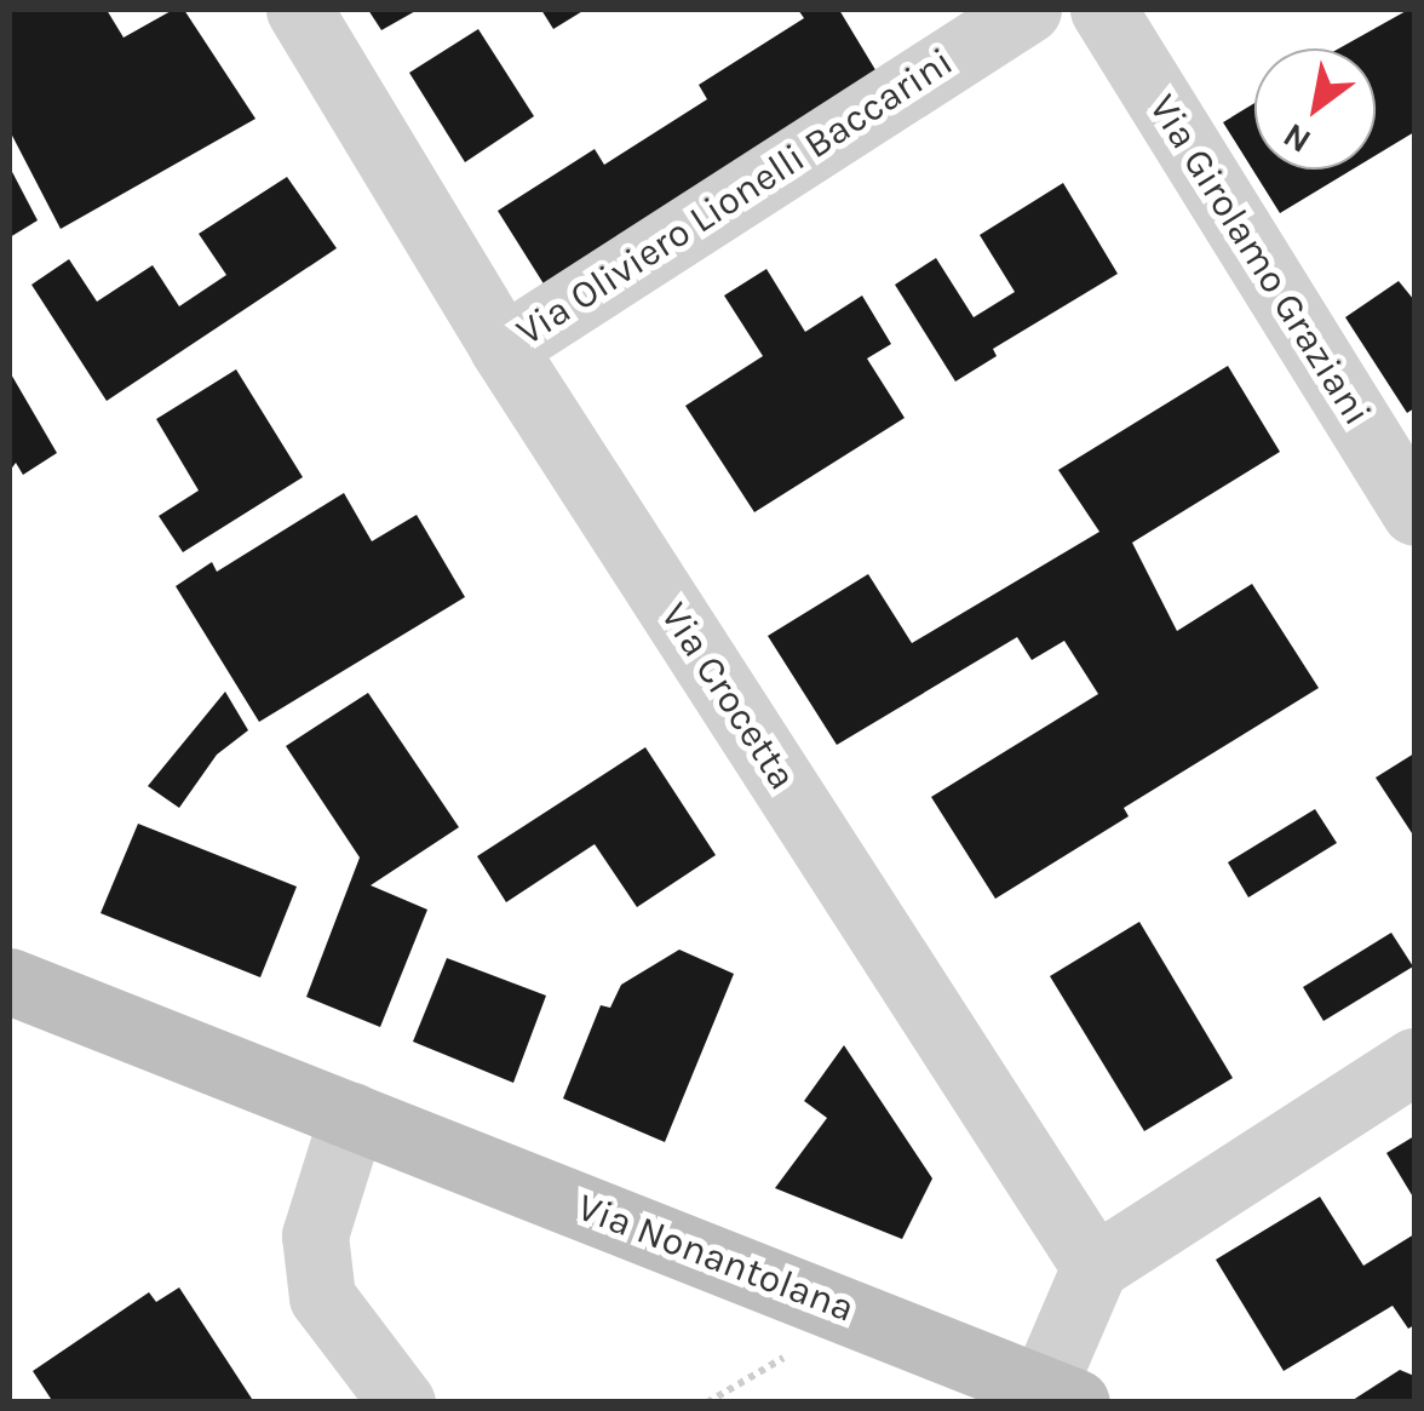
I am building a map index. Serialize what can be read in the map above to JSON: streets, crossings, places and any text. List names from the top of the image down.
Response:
{
  "streets": {
    "street": [
      "Via Oliviero Lionelli Baccarini",
      "Via Girolamo Graziani",
      "Via Crocetta",
      "Via Nonantolana"
    ]
  },
  "crossings": [
    ["Via Oliviero Lionelli Baccarini", "Via Crocetta"]
  ],
  "north": "bottom left"
}
